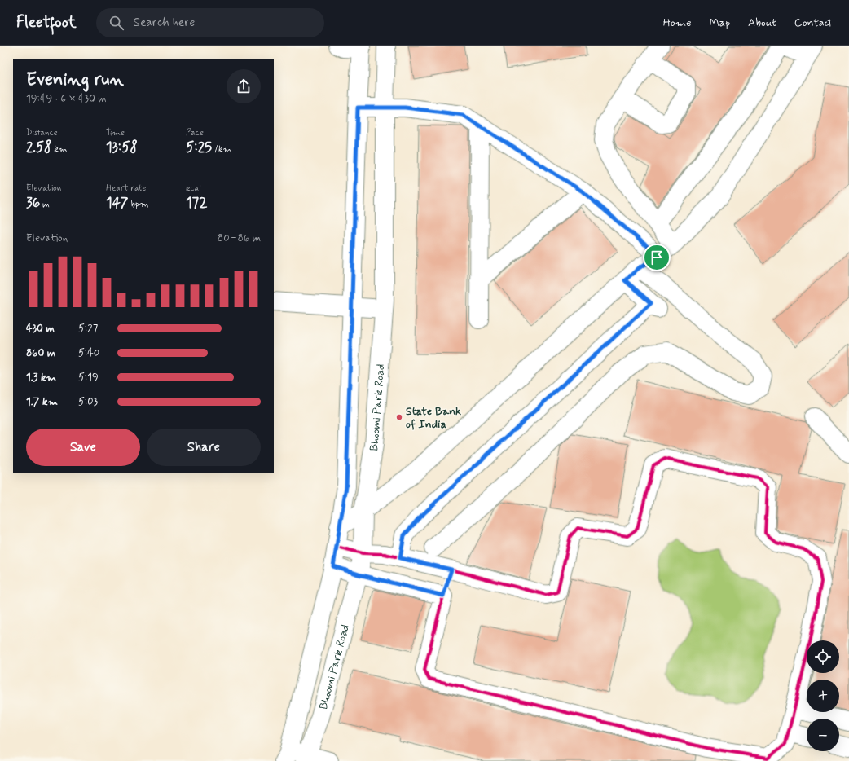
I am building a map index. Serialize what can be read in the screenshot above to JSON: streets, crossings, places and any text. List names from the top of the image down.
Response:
{
  "streets": {
    "street": ["Bhoomi Park Road"]
  },
  "places": ["State Bank of India"],
  "page": {
    "header": "Fleetfoot",
    "search": "Search here",
    "nav": [
      "Home",
      "Map",
      "About",
      "Contact"
    ],
    "heading": ["Evening run", "19:49 · 6 × 430 m"],
    "stats": [
      ["Distance", "2.58 km"],
      ["Time", "13:58"],
      ["Pace", "5:25 /km"],
      ["Elevation", "36 m"],
      ["Heart rate", "147 bpm"],
      ["kcal", "172"]
    ],
    "chart": ["Elevation", "80–86 m"],
    "list": [
      {
        "name": "430 m",
        "note": "5:27"
      },
      {
        "name": "860 m",
        "note": "5:40"
      },
      {
        "name": "1.3 km",
        "note": "5:19"
      },
      {
        "name": "1.7 km",
        "note": "5:03"
      }
    ],
    "buttons": ["Save", "Share"],
    "map_buttons": ["+", "−"]
  }
}
